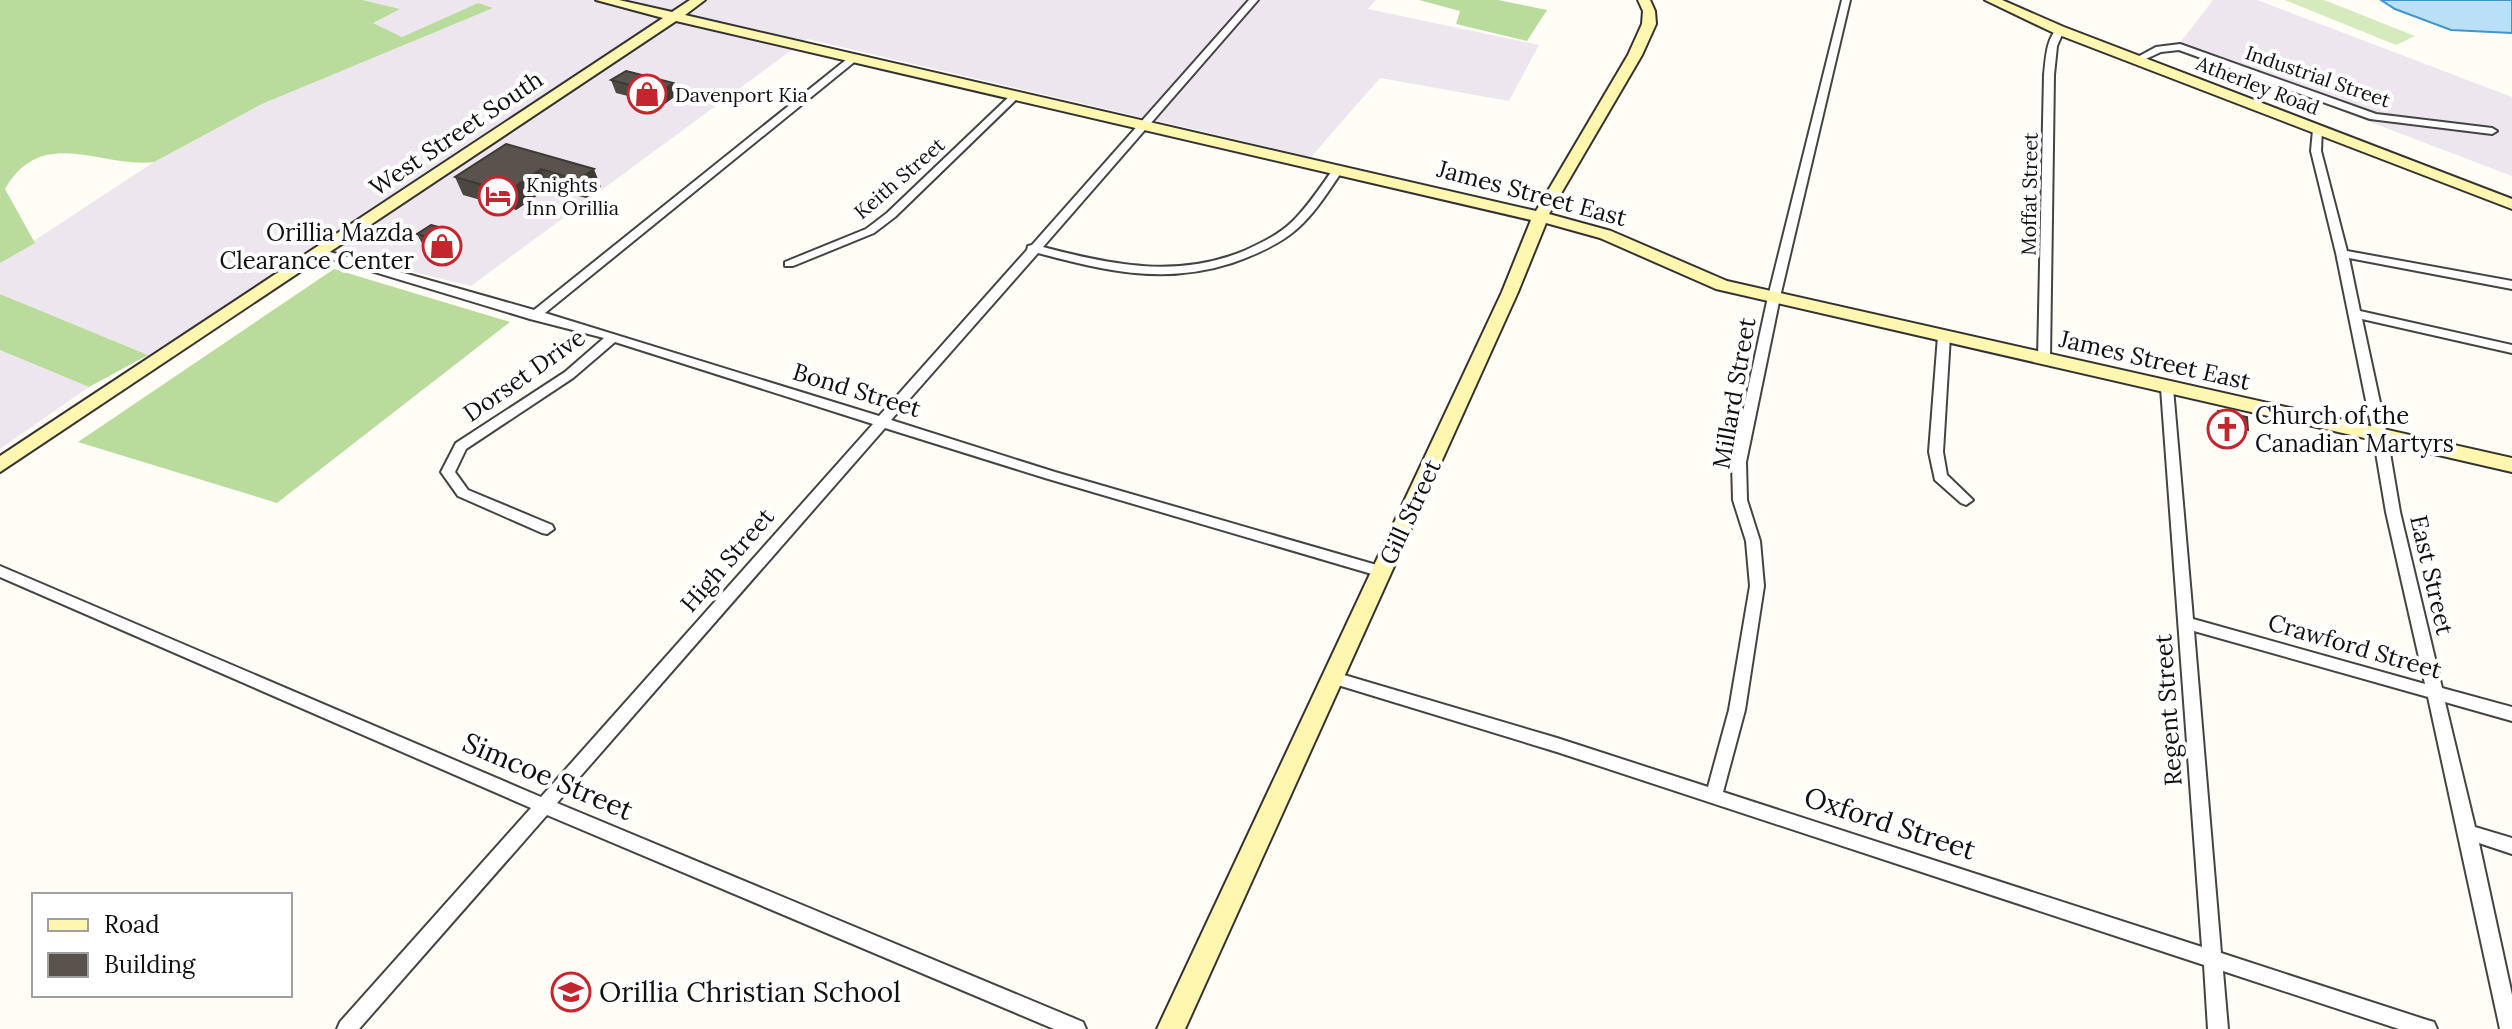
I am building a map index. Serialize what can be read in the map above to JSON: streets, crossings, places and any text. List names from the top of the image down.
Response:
{
  "streets": {
    "street": [
      "Industrial Street",
      "Atherley Road",
      "West Street South",
      "Keith Street",
      "James Street East",
      "Moffat Street",
      "Dorset Drive",
      "Bond Street",
      "Millard Street",
      "Gill Street",
      "High Street",
      "East Street",
      "Crawford Street",
      "Regent Street",
      "Simcoe Street",
      "Oxford Street"
    ]
  },
  "crossings": [
    ["Industrial Street", "Atherley Road"],
    ["Atherley Road", "Moffat Street"],
    ["Atherley Road", "East Street"],
    ["West Street South", "James Street East"],
    ["West Street South", "Bond Street"],
    ["Keith Street", "James Street East"],
    ["James Street East", "Moffat Street"],
    ["James Street East", "Millard Street"],
    ["James Street East", "Gill Street"],
    ["James Street East", "High Street"],
    ["James Street East", "East Street"],
    ["James Street East", "Regent Street"],
    ["Dorset Drive", "Bond Street"],
    ["Bond Street", "Gill Street"],
    ["Bond Street", "High Street"],
    ["Millard Street", "Oxford Street"],
    ["Gill Street", "Oxford Street"],
    ["High Street", "Simcoe Street"],
    ["East Street", "Crawford Street"],
    ["Crawford Street", "Regent Street"],
    ["Regent Street", "Oxford Street"]
  ],
  "places": {
    "shop": ["Davenport Kia", "Orillia Mazda Clearance Center"],
    "hotel": ["Knights Inn Orillia"],
    "church": ["Church of the Canadian Martyrs"],
    "school or university": ["Orillia Christian School"]
  },
  "legend": ["Road", "Building"]
}
